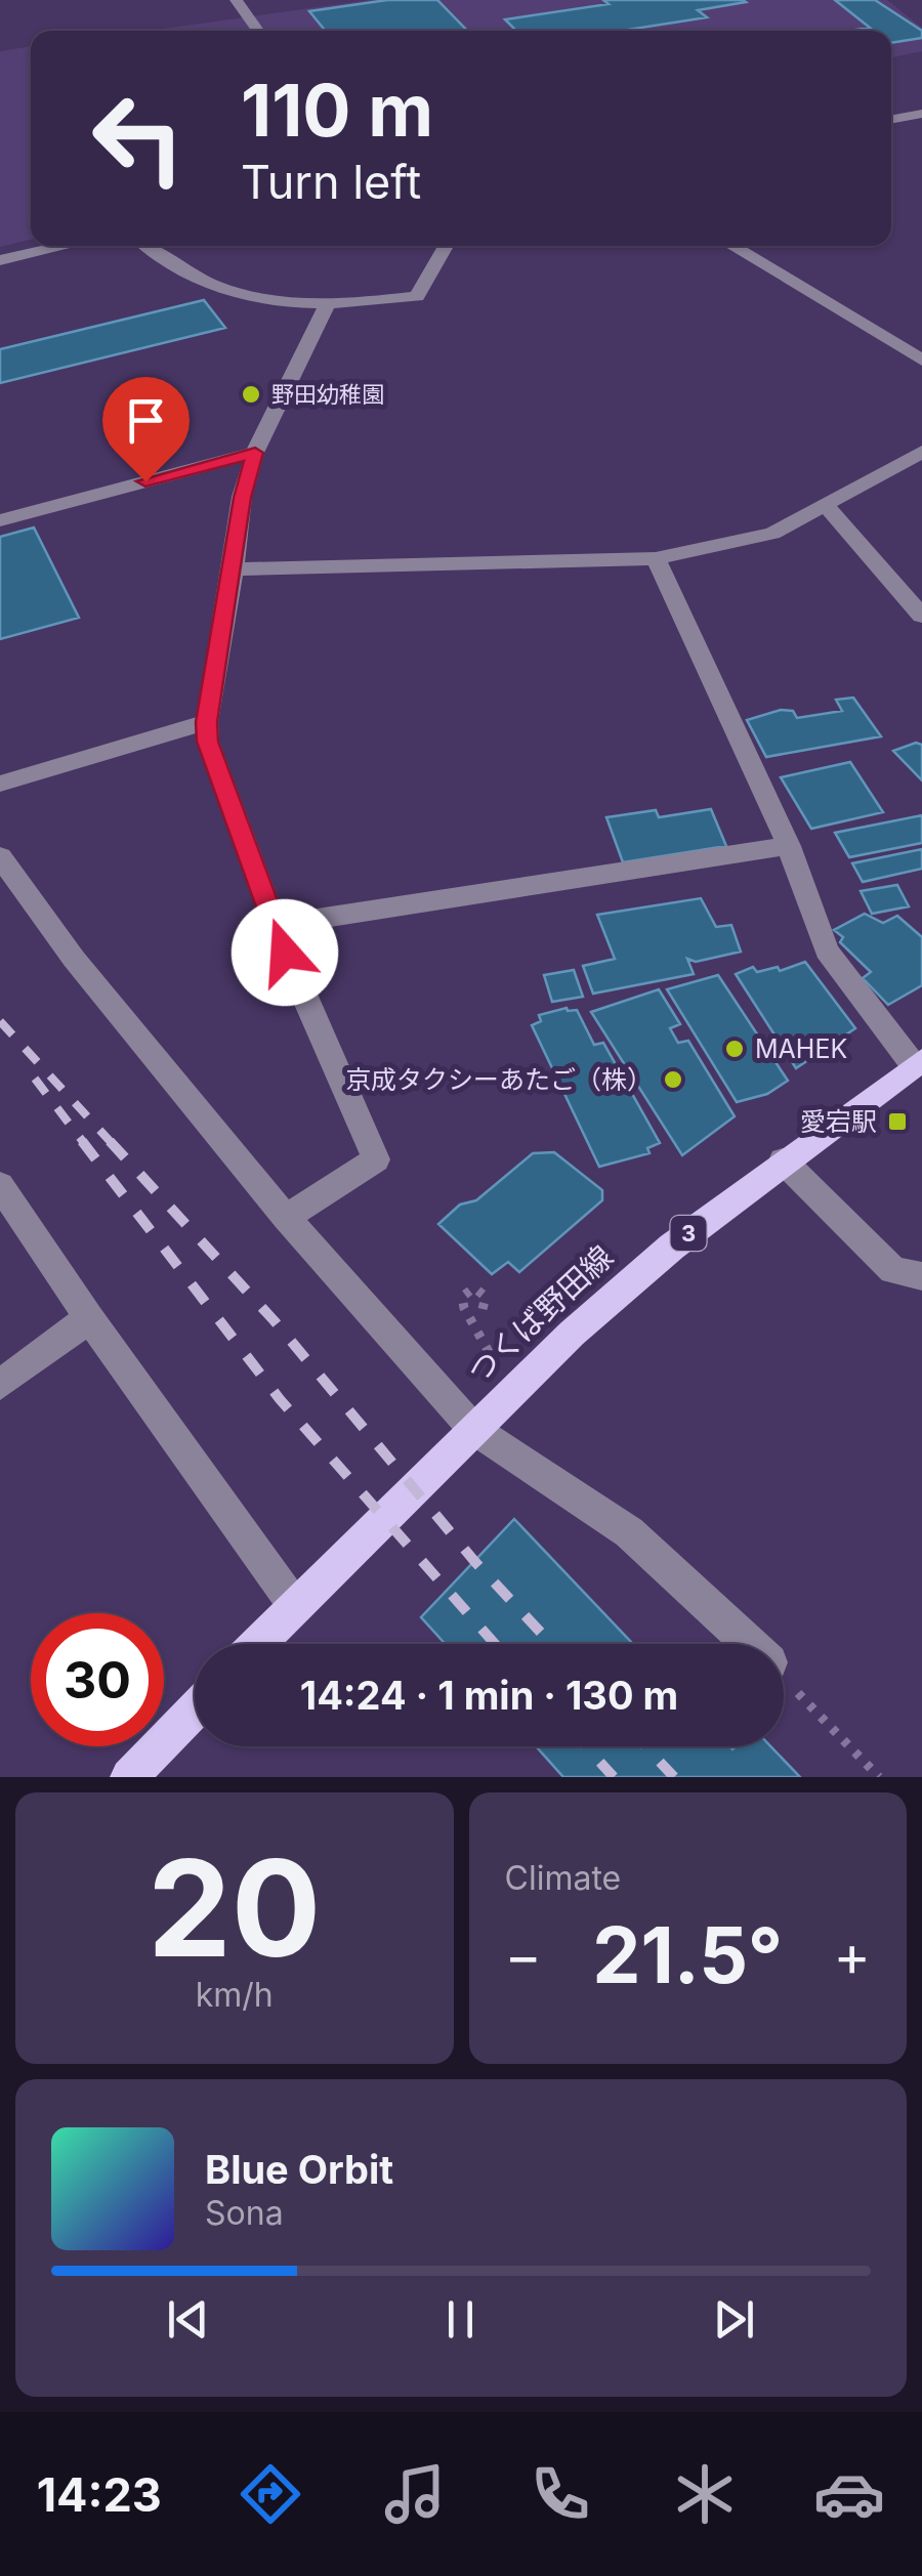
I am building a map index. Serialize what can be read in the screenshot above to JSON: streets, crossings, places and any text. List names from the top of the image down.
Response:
{
  "streets": {
    "main road": ["3", "つくば野田線"]
  },
  "places": {
    "other": ["野田幼稚園", "MAHEK", "京成タクシーあたご（株）"],
    "transit": ["愛宕駅"]
  },
  "page": {
    "turn": ["110 m", "Turn left"],
    "limit": "30",
    "trip": "14:24 · 1 min · 130 m",
    "tile": [
      ["20", "km/h"],
      "Climate"
    ],
    "heat": ["−", "21.5°", "+"],
    "song": ["Blue Orbit", "Sona"],
    "tabs": "14:23"
  }
}
